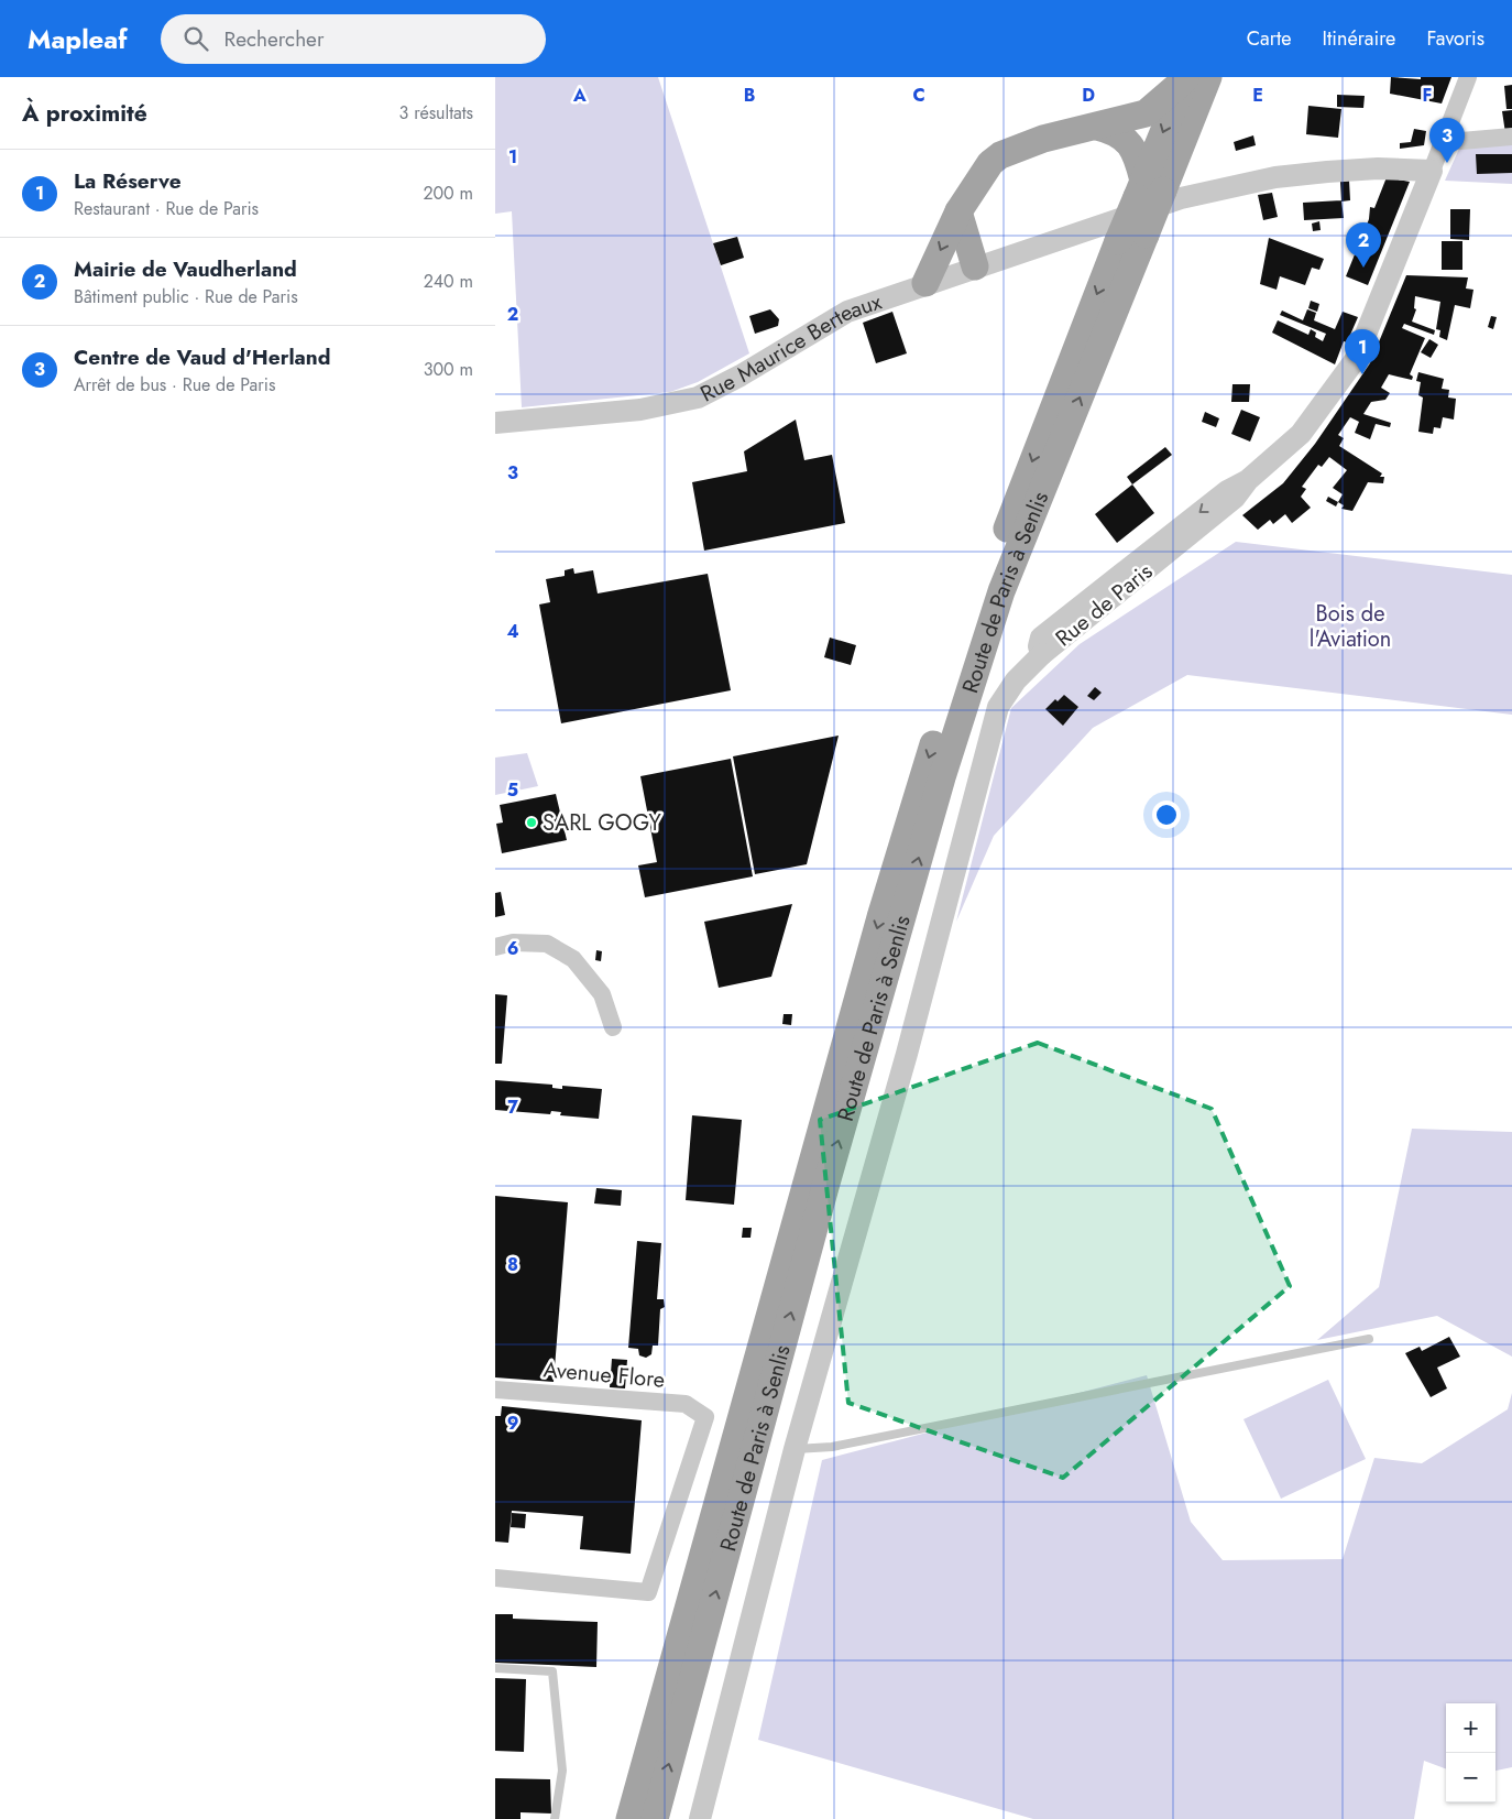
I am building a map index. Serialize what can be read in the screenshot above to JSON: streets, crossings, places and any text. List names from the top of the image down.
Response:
{
  "streets": {
    "main road": ["Route de Paris à Senlis"],
    "street": ["Rue Maurice Berteaux", "Rue de Paris", "Avenue Flore"]
  },
  "crossings": [
    ["Rue Maurice Berteaux", "Route de Paris à Senlis"],
    ["Rue Maurice Berteaux", "Rue de Paris"]
  ],
  "parks": ["Bois de l'Aviation"],
  "places": ["SARL GOGY"],
  "page": {
    "header": "Mapleaf",
    "search": "Rechercher",
    "nav": ["Carte", "Itinéraire", "Favoris"],
    "heading": ["À proximité", "3 résultats"],
    "pins": ["3", "2", "1"],
    "list": [
      {
        "mark": "1",
        "name": "La Réserve",
        "note": "Restaurant · Rue de Paris",
        "value": "200 m"
      },
      {
        "mark": "2",
        "name": "Mairie de Vaudherland",
        "note": "Bâtiment public · Rue de Paris",
        "value": "240 m"
      },
      {
        "mark": "3",
        "name": "Centre de Vaud d'Herland",
        "note": "Arrêt de bus · Rue de Paris",
        "value": "300 m"
      }
    ],
    "map_buttons": ["+", "−"]
  },
  "grid": {
    "columns": [
      "A",
      "B",
      "C",
      "D",
      "E",
      "F"
    ],
    "rows": [
      "1",
      "2",
      "3",
      "4",
      "5",
      "6",
      "7",
      "8",
      "9"
    ]
  }
}
